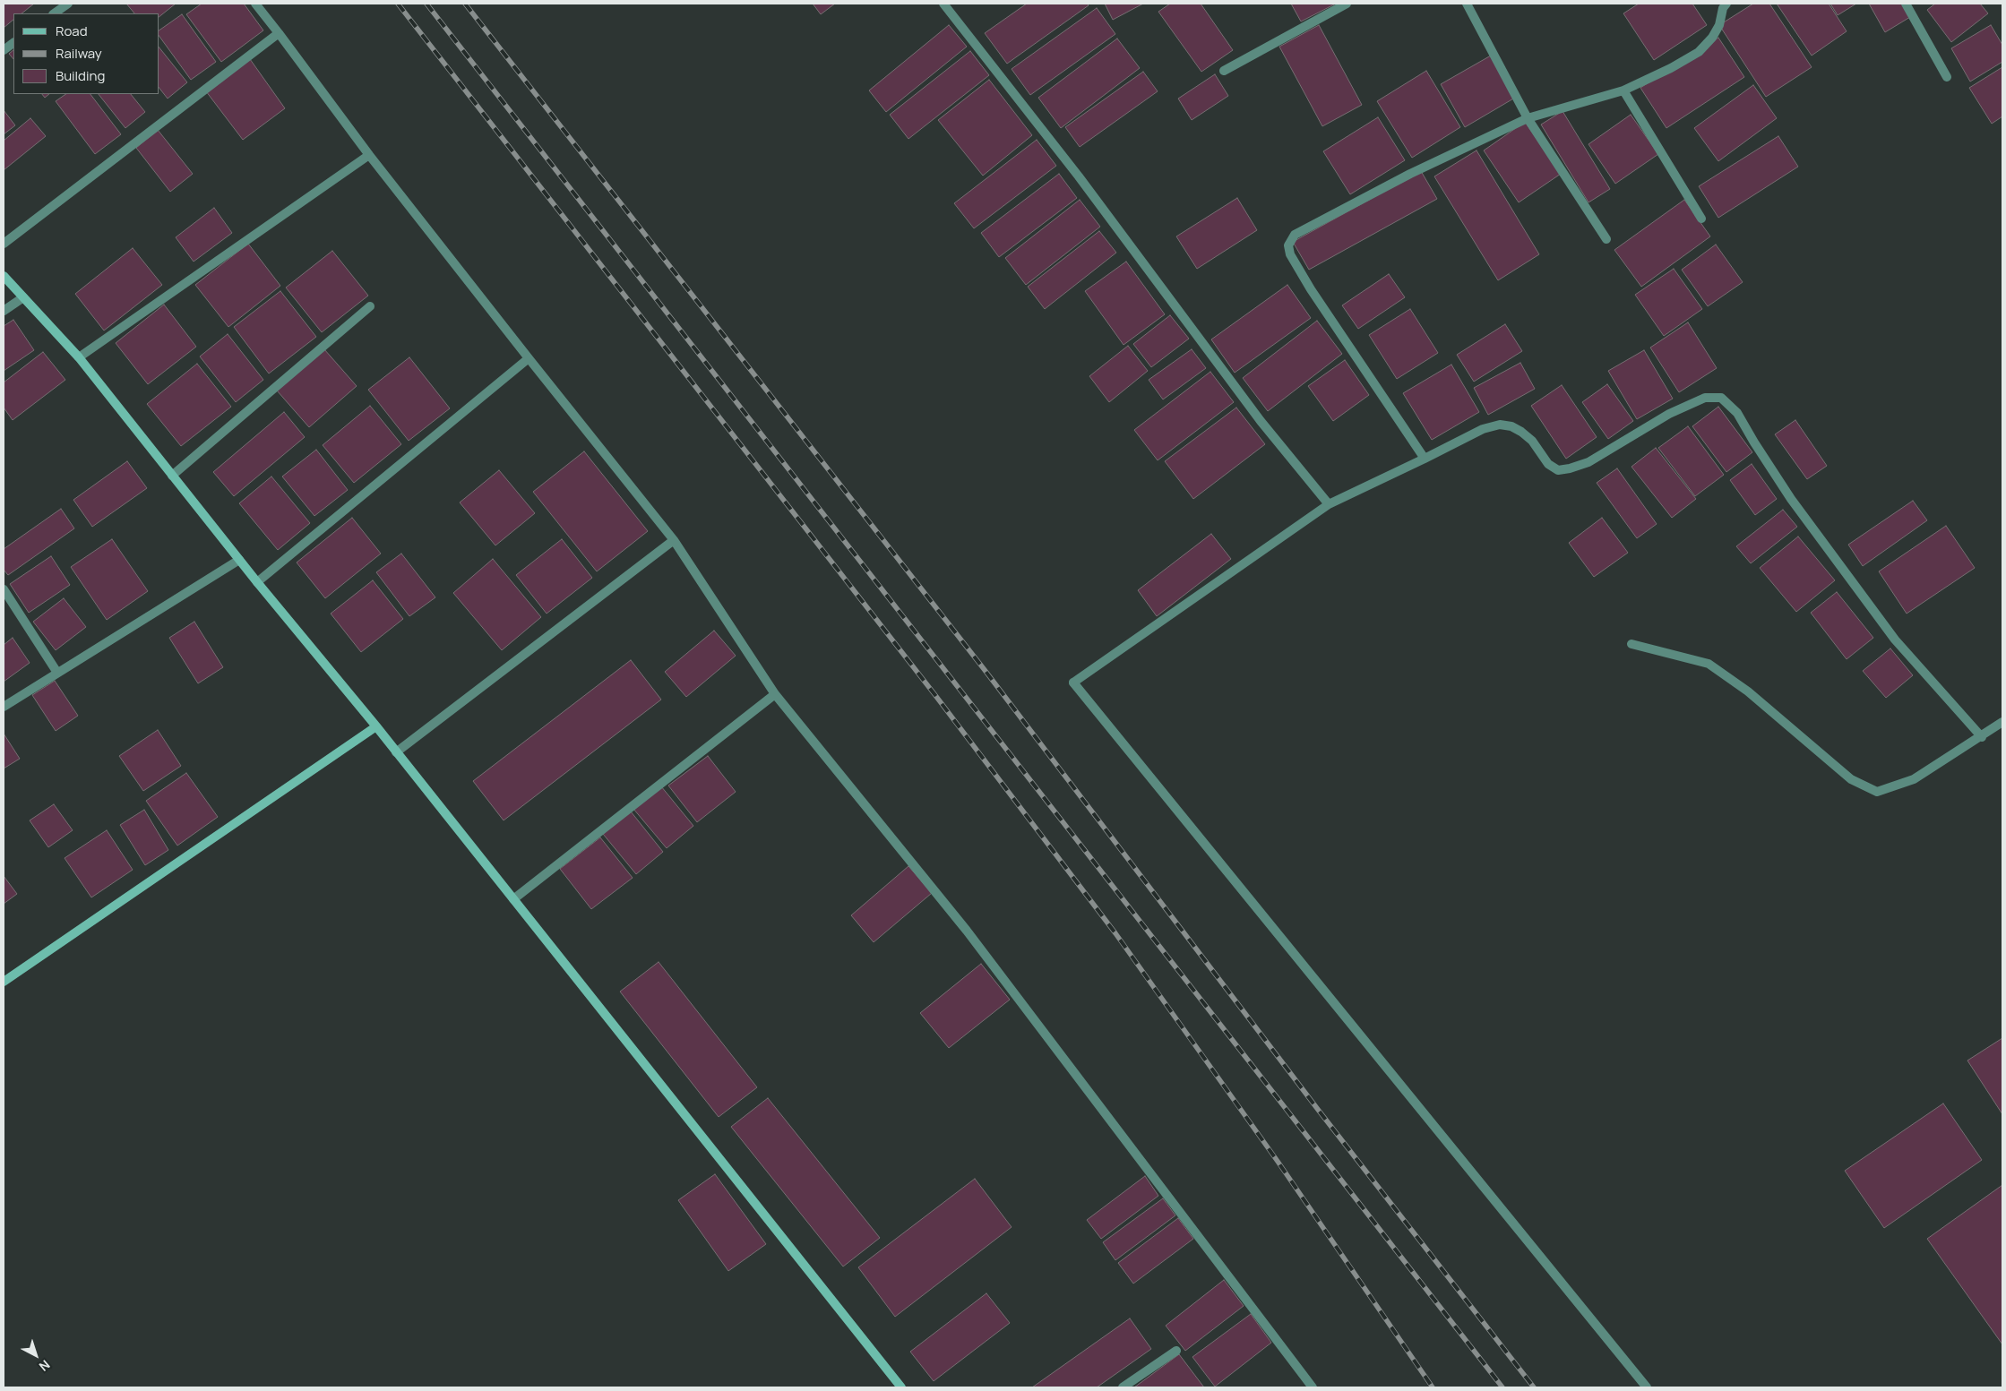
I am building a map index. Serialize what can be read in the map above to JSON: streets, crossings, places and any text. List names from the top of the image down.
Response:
{
  "legend": ["Road", "Railway", "Building"],
  "north": "bottom right"
}
